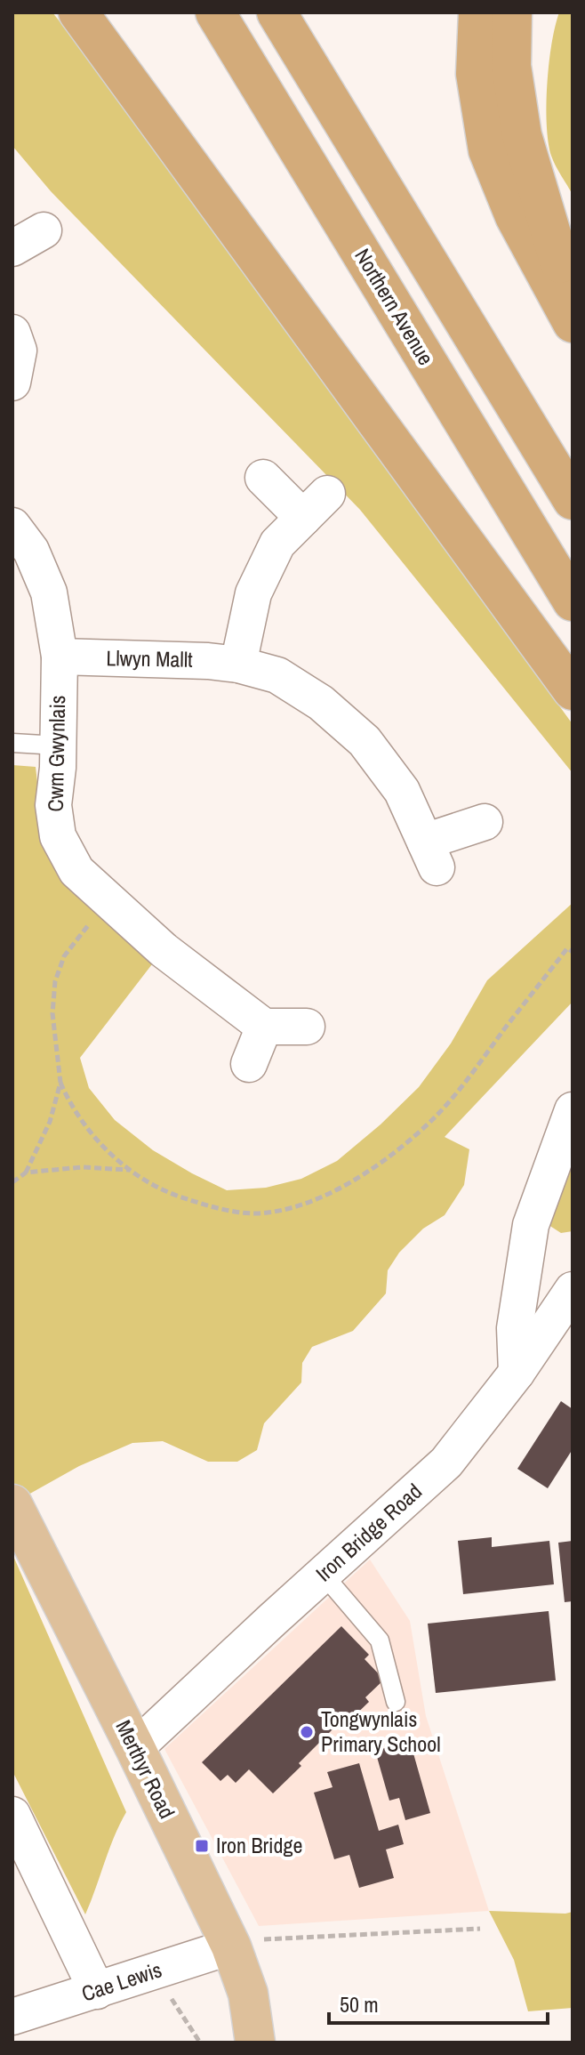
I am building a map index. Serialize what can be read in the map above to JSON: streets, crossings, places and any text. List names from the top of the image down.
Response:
{
  "streets": {
    "highway": ["Northern Avenue"],
    "main road": ["Merthyr Road"],
    "street": [
      "Llwyn Mallt",
      "Cwm Gwynlais",
      "Iron Bridge Road",
      "Cae Lewis"
    ]
  },
  "crossings": [
    ["Llwyn Mallt", "Cwm Gwynlais"],
    ["Iron Bridge Road", "Merthyr Road"],
    ["Merthyr Road", "Cae Lewis"]
  ],
  "places": {
    "other": ["Tongwynlais Primary School"],
    "transit": ["Iron Bridge"]
  },
  "scale_bar": "50 m"
}
